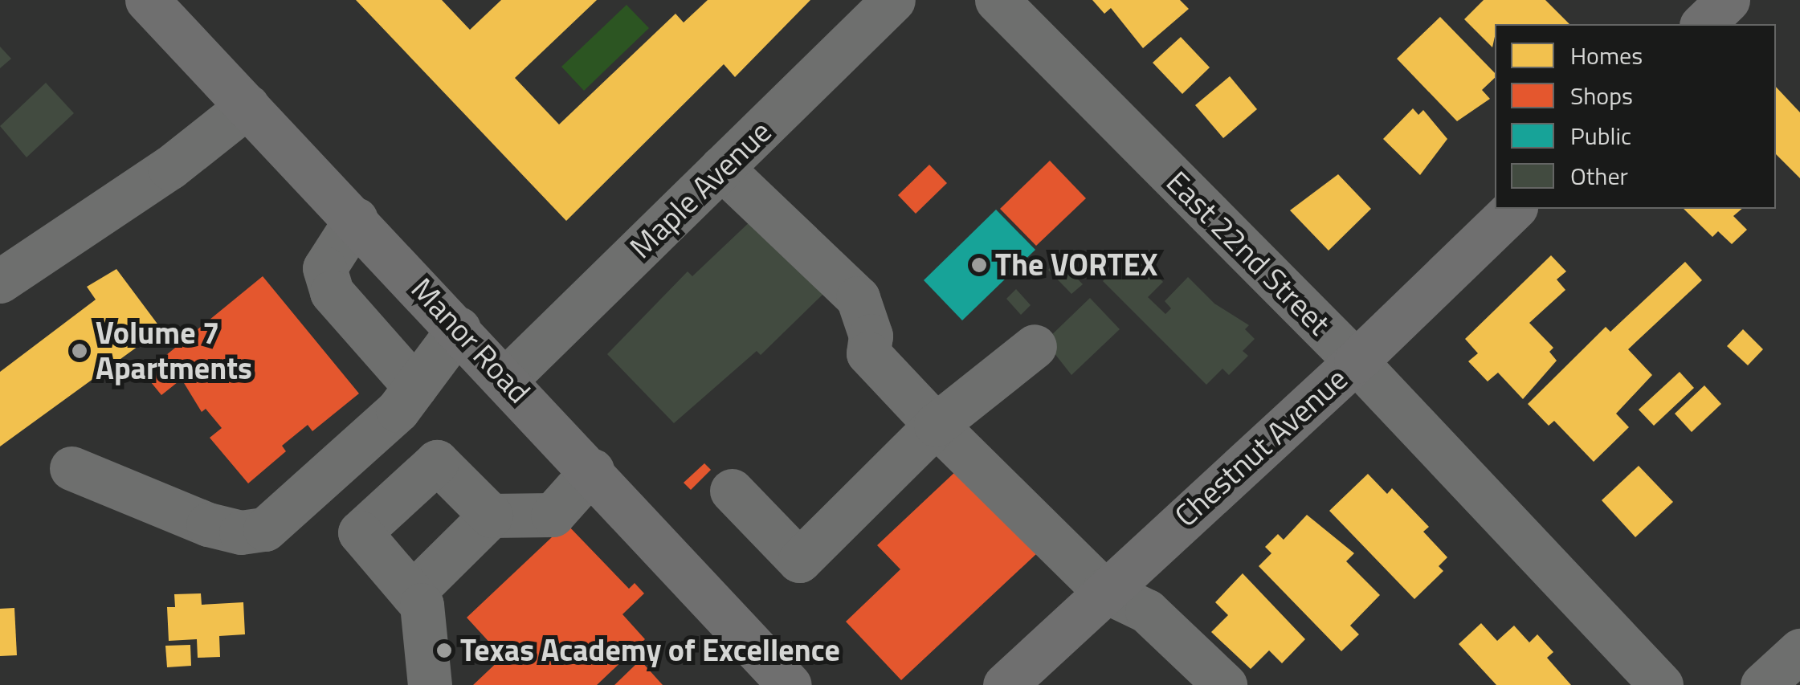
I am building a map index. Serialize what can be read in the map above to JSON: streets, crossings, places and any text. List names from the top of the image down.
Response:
{
  "streets": {
    "main road": ["Manor Road", "Chestnut Avenue"],
    "street": ["Maple Avenue", "East 22nd Street"]
  },
  "crossings": [
    ["Maple Avenue", "Manor Road"],
    ["East 22nd Street", "Chestnut Avenue"]
  ],
  "places": ["The VORTEX", "Volume 7 Apartments", "Texas Academy of Excellence"],
  "legend": [
    "Homes",
    "Shops",
    "Public",
    "Other"
  ]
}
